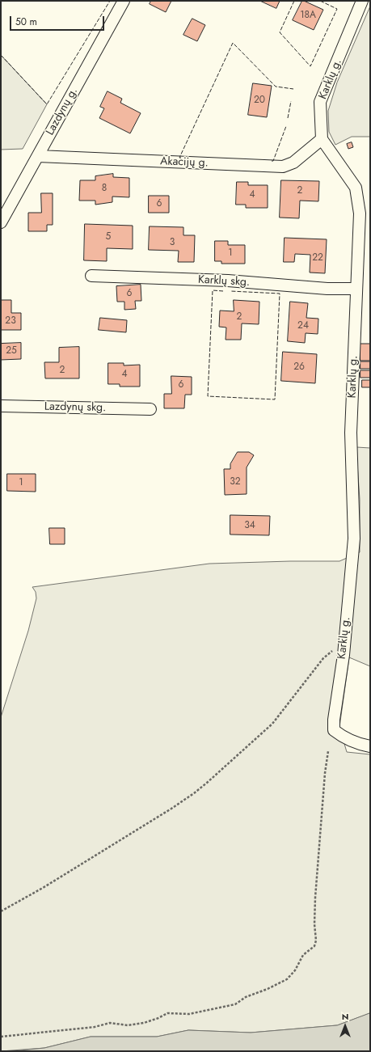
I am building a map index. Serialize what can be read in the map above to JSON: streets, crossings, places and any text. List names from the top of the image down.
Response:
{
  "streets": {
    "street": [
      "Karklų g.",
      "Lazdynų g.",
      "Akacijų g.",
      "Karklų skg.",
      "Lazdynų skg."
    ]
  },
  "crossings": [
    ["Karklų g.", "Akacijų g."],
    ["Karklų g.", "Karklų skg."],
    ["Lazdynų g.", "Akacijų g."]
  ],
  "house_numbers": [
    "18A",
    "20",
    "8",
    "2",
    "4",
    "6",
    "5",
    "3",
    "1",
    "22",
    "6",
    "2",
    "23",
    "24",
    "25",
    "26",
    "2",
    "4",
    "6",
    "32",
    "1",
    "34"
  ],
  "scale_bar": "50 m",
  "north": "top"
}
